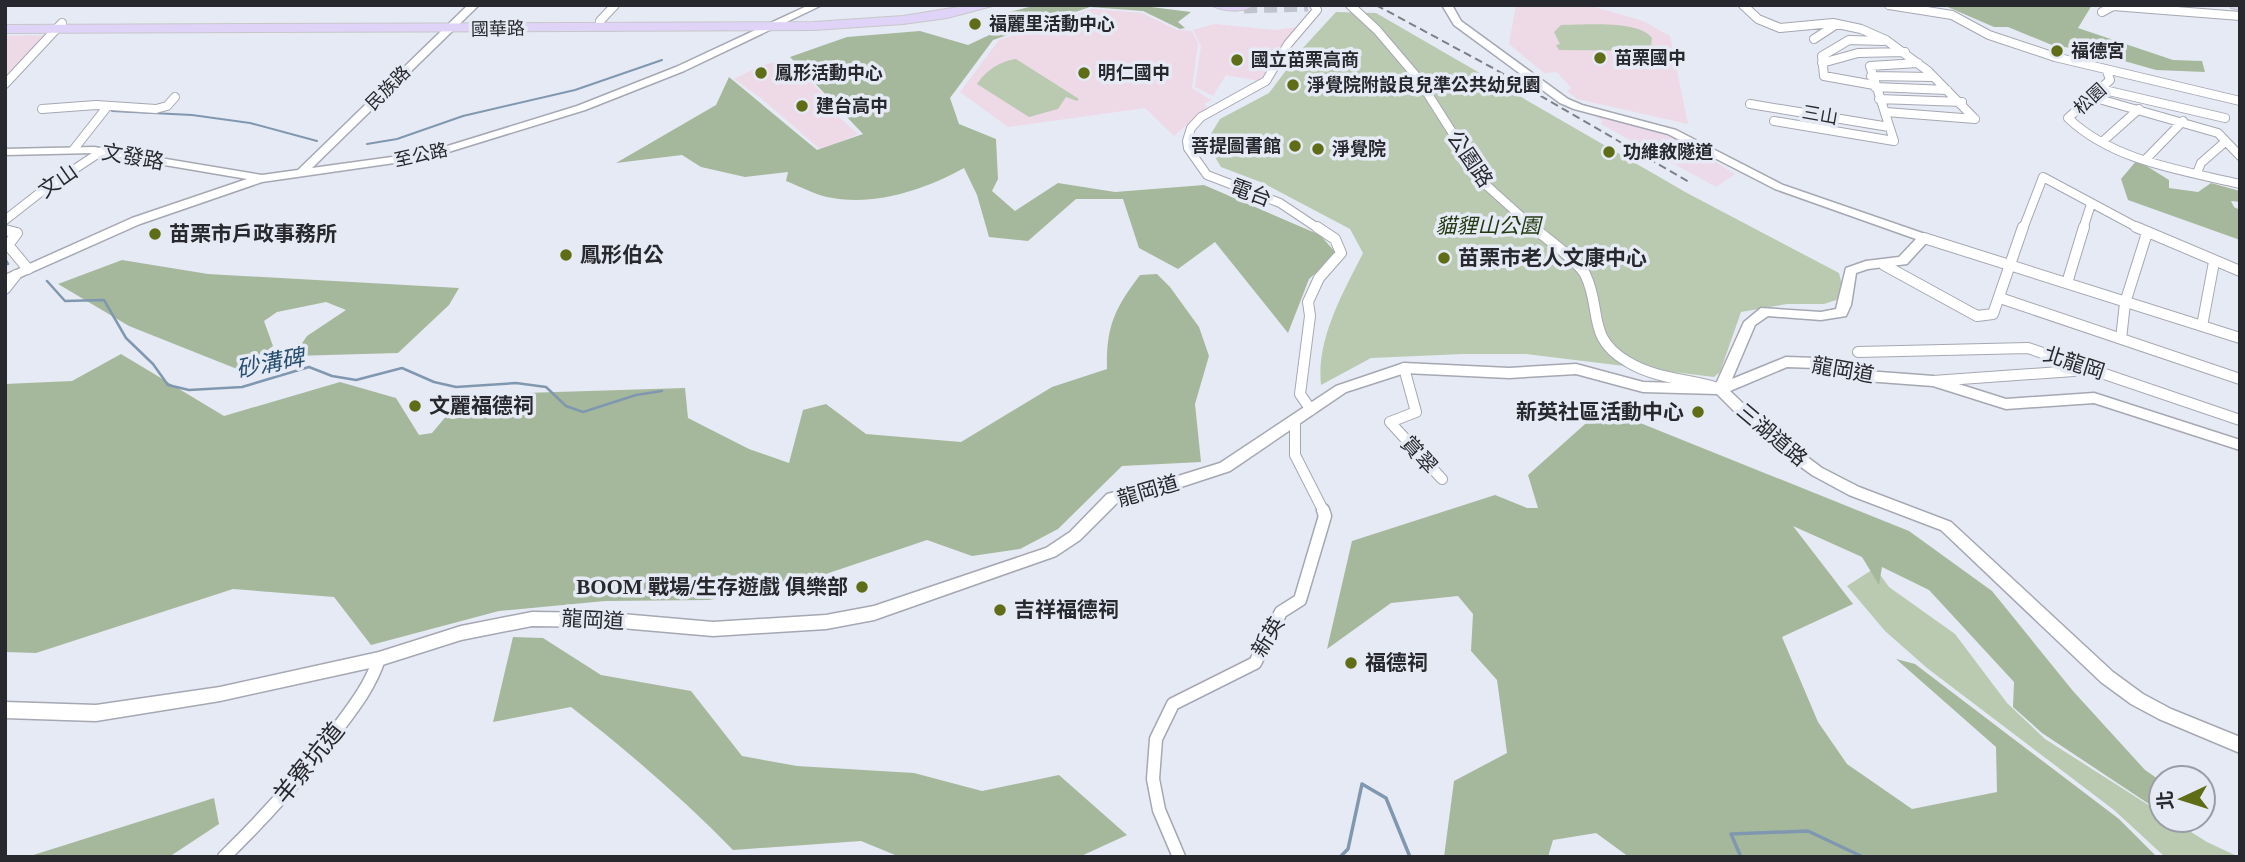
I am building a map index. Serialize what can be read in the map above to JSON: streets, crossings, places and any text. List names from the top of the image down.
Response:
{
  "streets": {
    "main road": ["國華路"],
    "street": [
      "民族路",
      "松園",
      "三山",
      "至公路",
      "文發路",
      "公園路",
      "文山",
      "電台",
      "北龍岡",
      "龍岡道",
      "三湖道路",
      "賞翠",
      "新英",
      "羊寮坑道"
    ]
  },
  "crossings": [
    ["國華路", "民族路"],
    ["國華路", "至公路"],
    ["民族路", "至公路"],
    ["至公路", "文發路"],
    ["文發路", "文山"],
    ["公園路", "龍岡道"],
    ["公園路", "三湖道路"],
    ["電台", "龍岡道"],
    ["龍岡道", "三湖道路"],
    ["龍岡道", "賞翠"],
    ["龍岡道", "新英"],
    ["龍岡道", "羊寮坑道"]
  ],
  "water": ["砂溝碑"],
  "parks": ["貓貍山公園"],
  "places": [
    "福麗里活動中心",
    "福德宮",
    "苗栗國中",
    "國立苗栗高商",
    "鳳形活動中心",
    "明仁國中",
    "淨覺院附設良兒準公共幼兒園",
    "建台高中",
    "菩提圖書館",
    "淨覺院",
    "功維敘隧道",
    "苗栗市戶政事務所",
    "鳳形伯公",
    "苗栗市老人文康中心",
    "文麗福德祠",
    "新英社區活動中心",
    "BOOM 戰場/生存遊戲 俱樂部",
    "吉祥福德祠",
    "福德祠"
  ],
  "north": "left"
}
